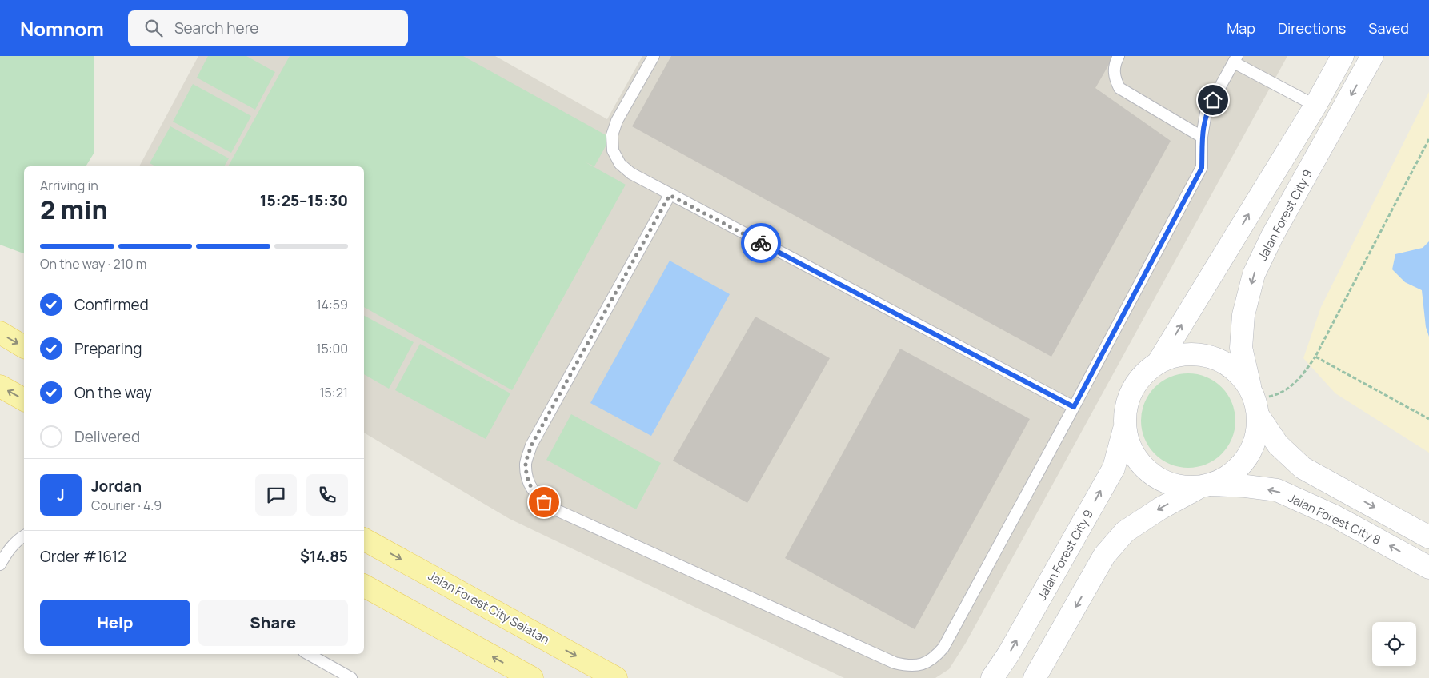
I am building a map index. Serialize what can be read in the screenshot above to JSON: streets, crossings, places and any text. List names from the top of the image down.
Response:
{
  "streets": {
    "main road": ["Jalan Forest City Selatan"],
    "street": ["Jalan Forest City 9", "Jalan Forest City 8"]
  },
  "crossings": [
    ["Jalan Forest City 9", "Jalan Forest City 8"]
  ],
  "page": {
    "header": "Nomnom",
    "search": "Search here",
    "nav": ["Map", "Directions", "Saved"],
    "heading": ["2 min", "Arriving in", "15:25–15:30"],
    "panel": [
      "Jordan",
      "Courier · 4.9",
      "Order #1612",
      "$14.85"
    ],
    "bar": "On the way · 210 m",
    "list": [
      ["Confirmed", "14:59"],
      ["Preparing", "15:00"],
      ["On the way", "15:21"],
      "Delivered"
    ],
    "round": "J",
    "buttons": ["Help", "Share"]
  }
}
